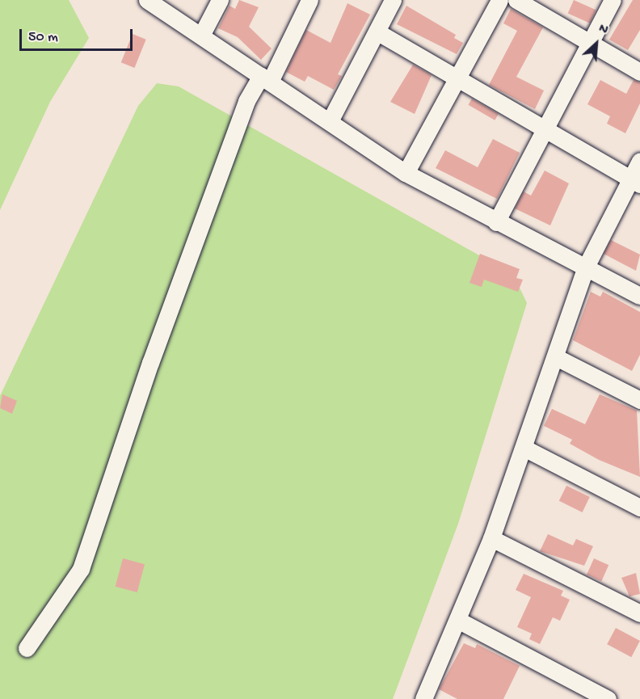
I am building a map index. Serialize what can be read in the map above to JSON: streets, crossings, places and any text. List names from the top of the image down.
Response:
{
  "scale_bar": "50 m",
  "north": "top right"
}
